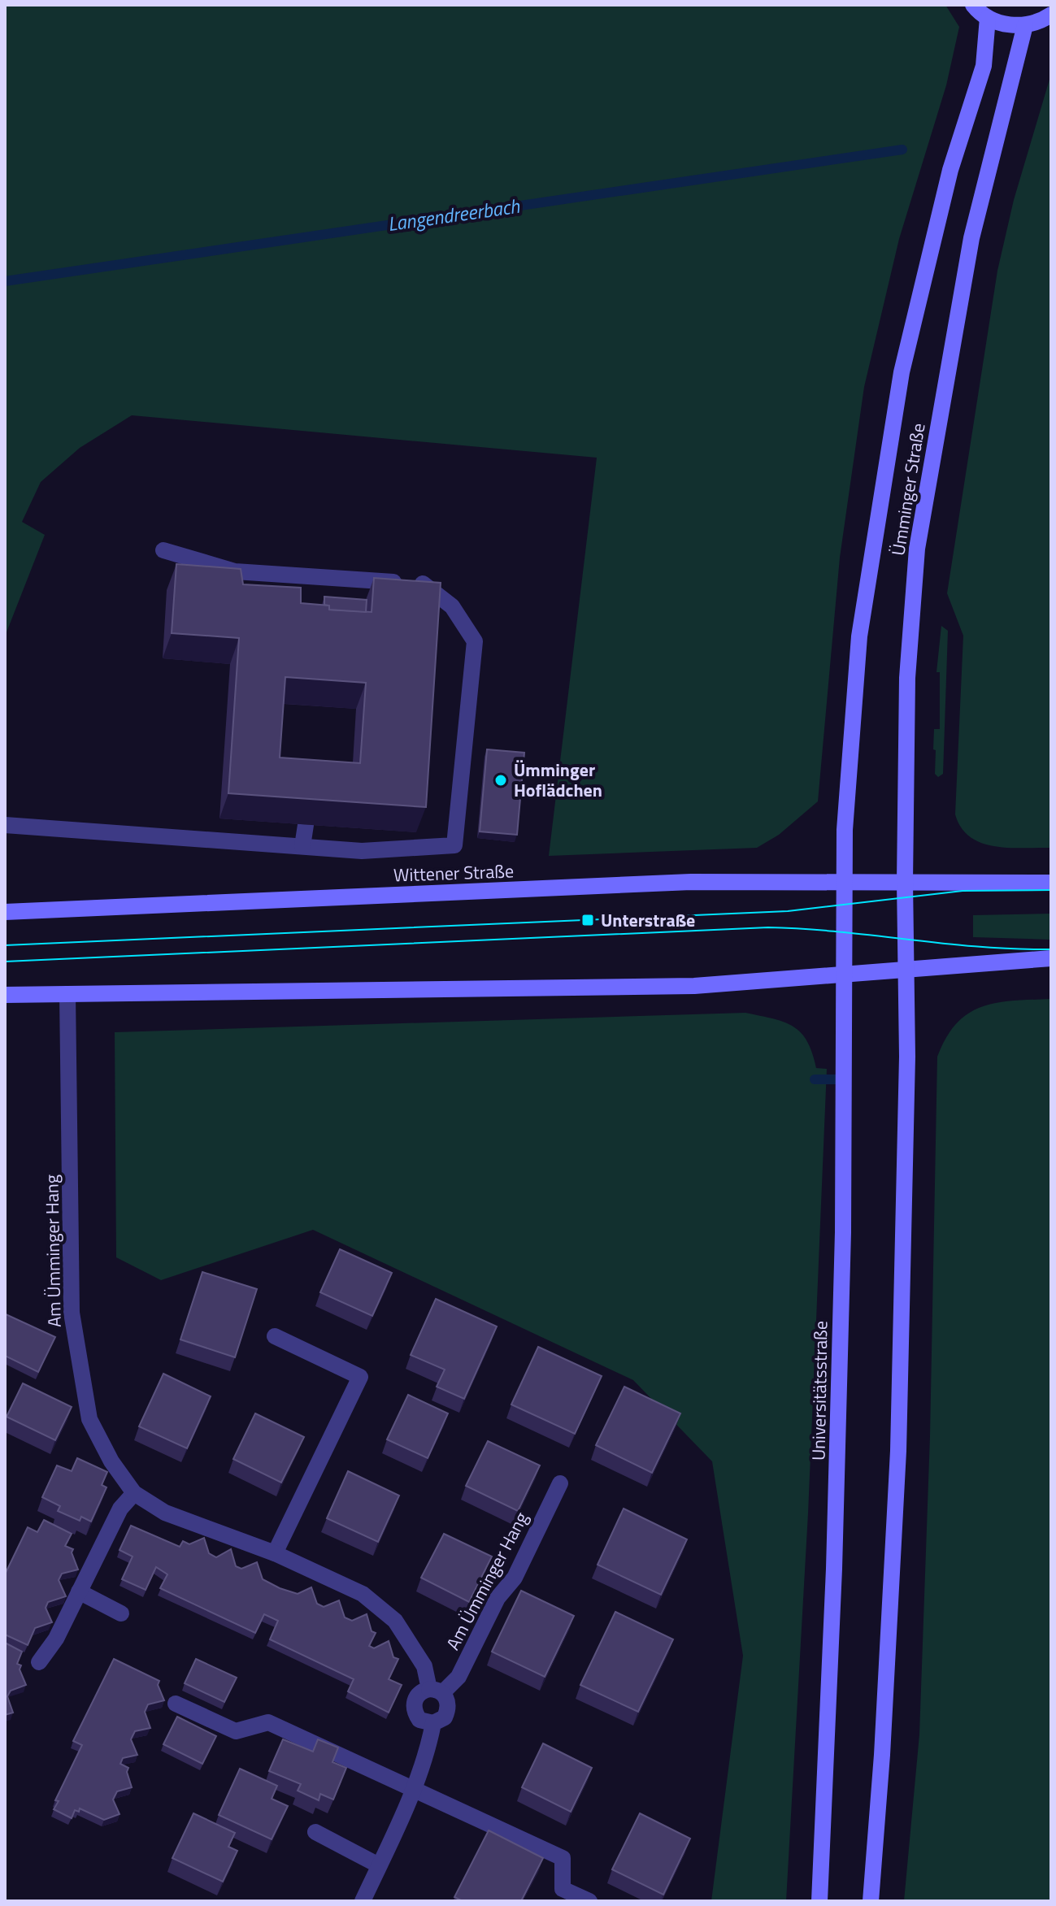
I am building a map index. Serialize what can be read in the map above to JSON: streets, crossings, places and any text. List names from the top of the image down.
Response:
{
  "streets": {
    "main road": ["Ümminger Straße", "Wittener Straße", "Universitätsstraße"],
    "street": ["Am Ümminger Hang"]
  },
  "crossings": [
    ["Ümminger Straße", "Wittener Straße"],
    ["Ümminger Straße", "Universitätsstraße"],
    ["Wittener Straße", "Universitätsstraße"]
  ],
  "water": ["Langendreerbach"],
  "places": {
    "other": ["Ümminger Hoflädchen"],
    "transit": ["Unterstraße"]
  }
}
